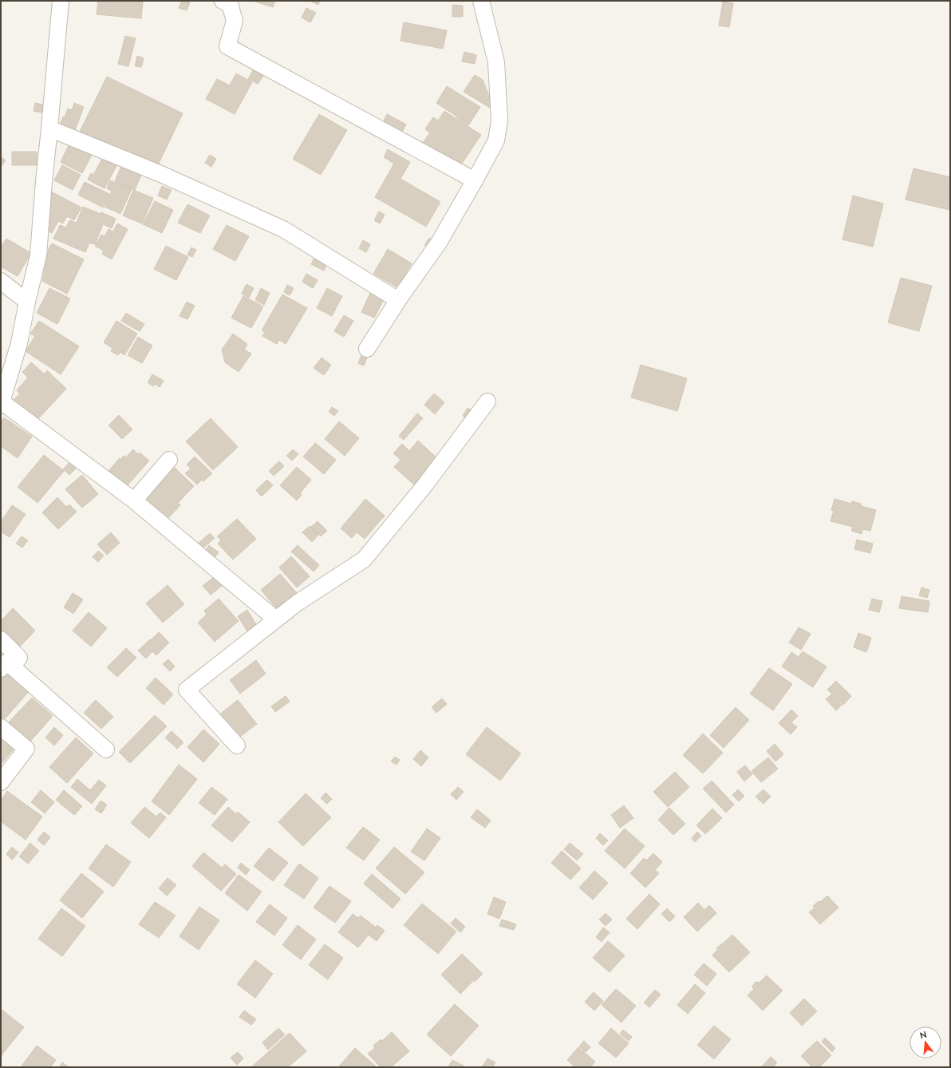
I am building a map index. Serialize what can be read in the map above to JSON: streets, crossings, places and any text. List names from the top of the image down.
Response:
{
  "north": "top"
}
